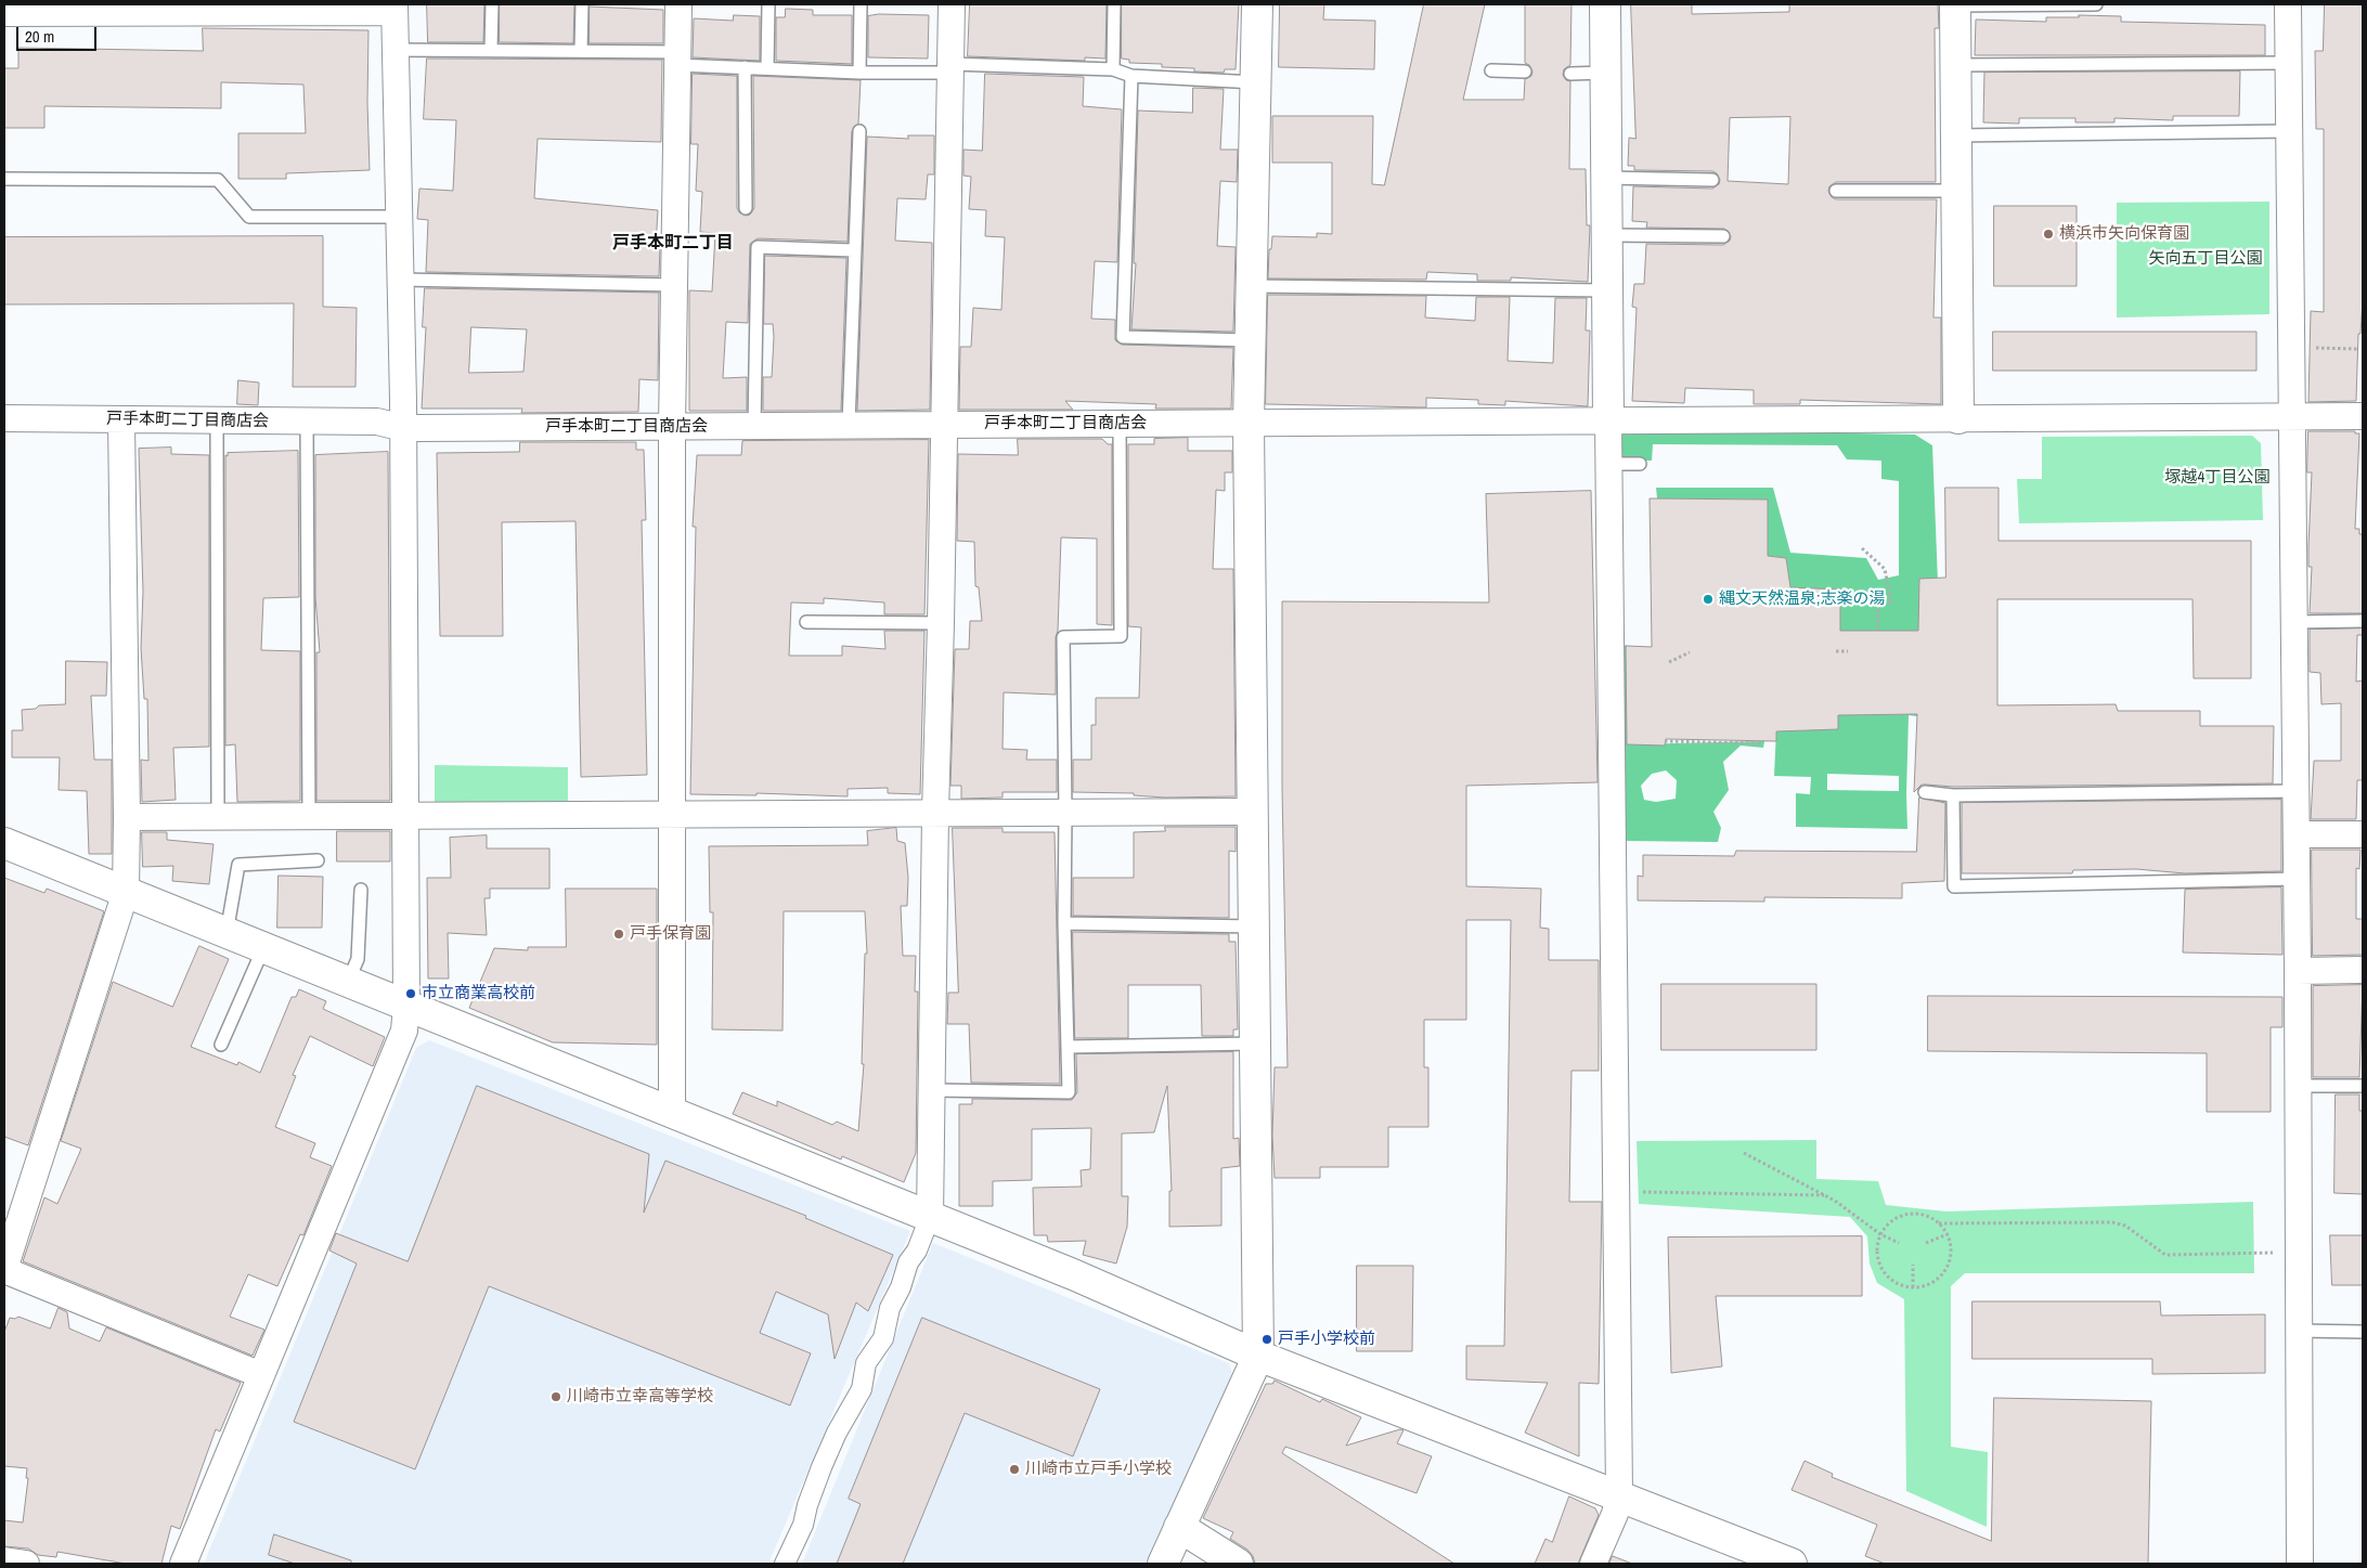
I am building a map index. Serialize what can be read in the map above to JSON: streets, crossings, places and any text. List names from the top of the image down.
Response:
{
  "streets": {
    "street": ["戸手本町二丁目商店会"]
  },
  "districts": ["戸手本町二丁目"],
  "parks": ["矢向五丁目公園", "塚越4丁目公園"],
  "places": [
    "横浜市矢向保育園",
    "縄文天然温泉;志楽の湯",
    "戸手保育園",
    "市立商業高校前",
    "戸手小学校前",
    "川崎市立幸高等学校",
    "川崎市立戸手小学校"
  ],
  "scale_bar": "20 m"
}
